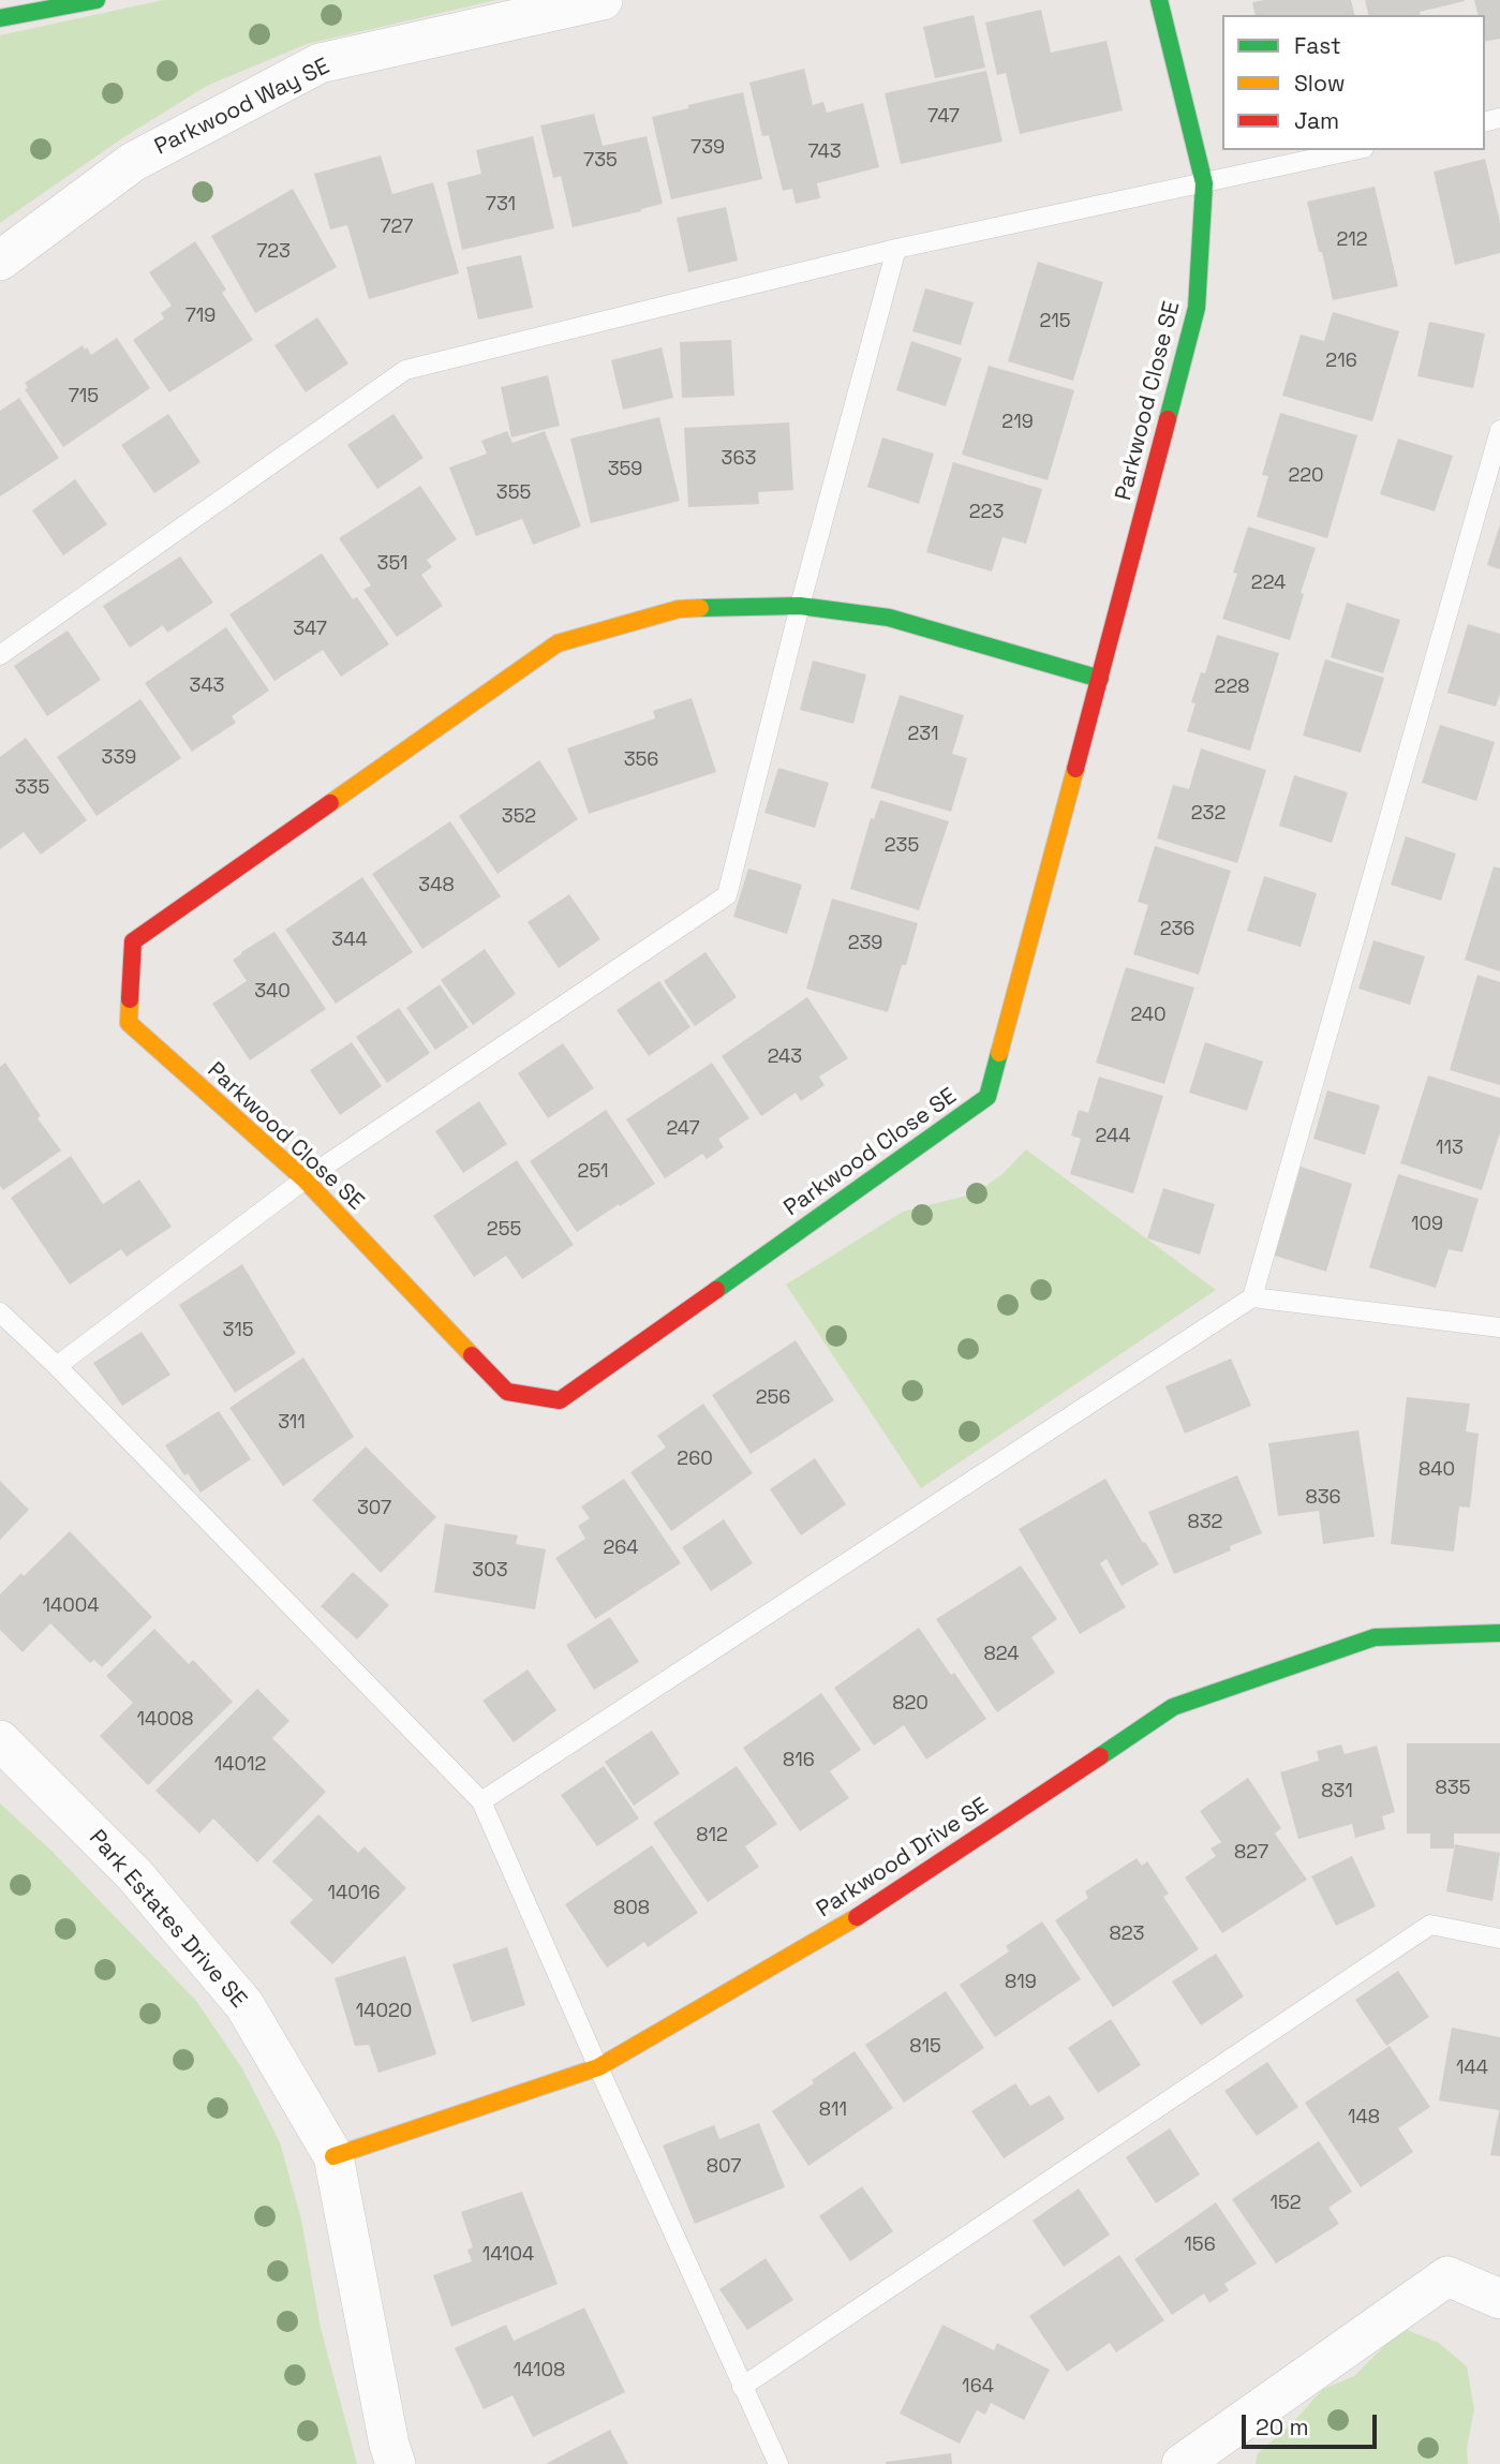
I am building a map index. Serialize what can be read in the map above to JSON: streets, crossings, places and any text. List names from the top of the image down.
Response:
{
  "streets": {
    "street": [
      "Parkwood Way SE",
      "Parkwood Close SE",
      "Parkwood Drive SE",
      "Park Estates Drive SE"
    ]
  },
  "crossings": [
    ["Parkwood Drive SE", "Park Estates Drive SE"]
  ],
  "house_numbers": [
    "747",
    "739",
    "743",
    "735",
    "731",
    "727",
    "212",
    "723",
    "719",
    "215",
    "216",
    "715",
    "219",
    "363",
    "359",
    "220",
    "355",
    "223",
    "351",
    "224",
    "347",
    "343",
    "228",
    "231",
    "339",
    "356",
    "335",
    "232",
    "352",
    "235",
    "348",
    "236",
    "344",
    "239",
    "340",
    "240",
    "243",
    "247",
    "244",
    "113",
    "251",
    "109",
    "255",
    "315",
    "256",
    "311",
    "260",
    "840",
    "836",
    "307",
    "832",
    "264",
    "303",
    "14004",
    "824",
    "820",
    "14008",
    "816",
    "14012",
    "835",
    "831",
    "812",
    "827",
    "14016",
    "808",
    "823",
    "819",
    "14020",
    "815",
    "144",
    "811",
    "148",
    "807",
    "152",
    "156",
    "14104",
    "14108",
    "164"
  ],
  "legend": ["Fast", "Slow", "Jam"],
  "scale_bar": "20 m"
}
